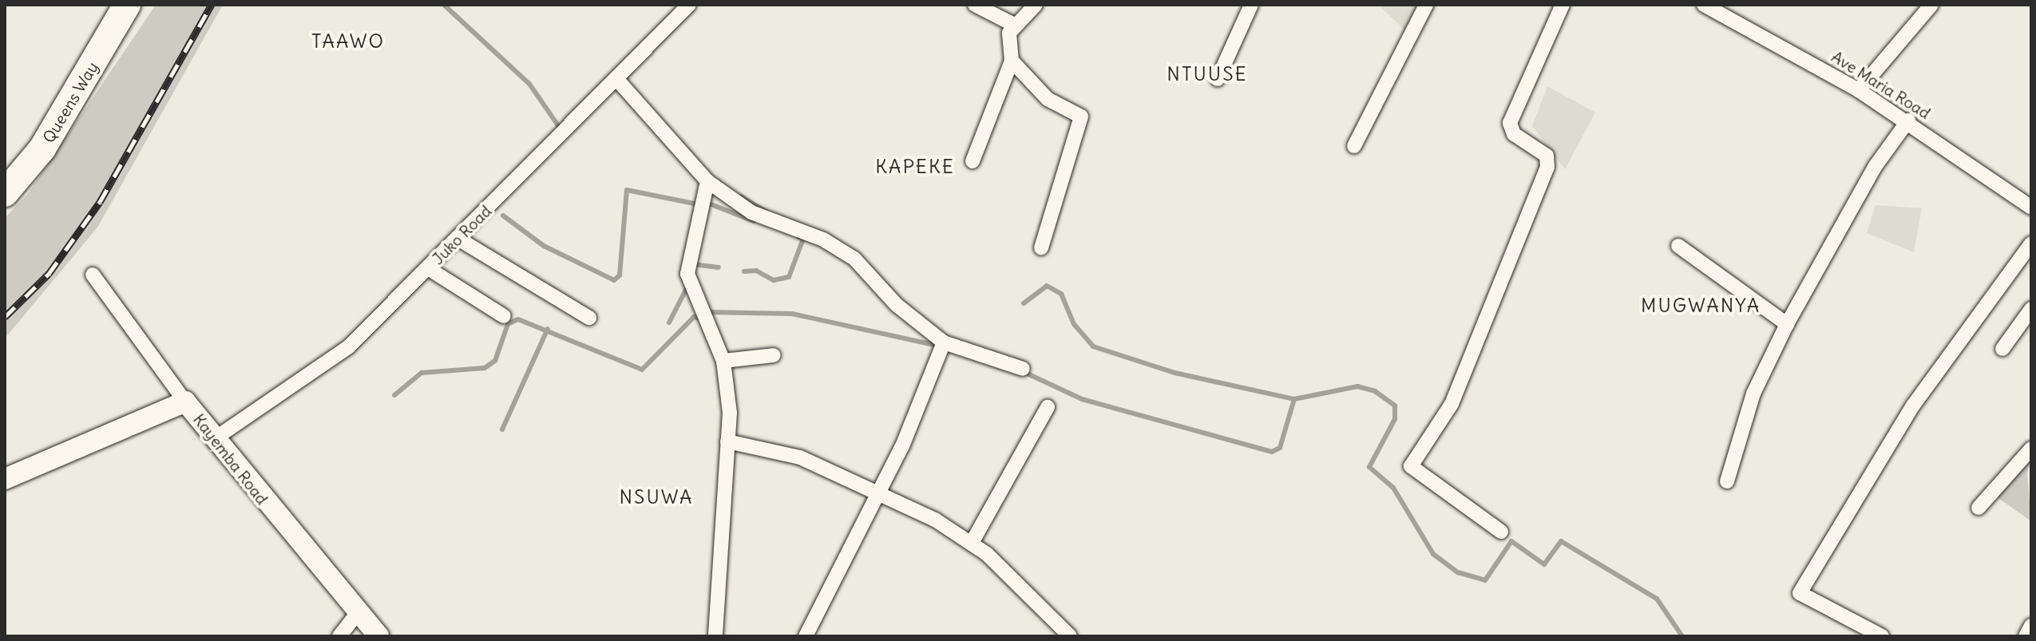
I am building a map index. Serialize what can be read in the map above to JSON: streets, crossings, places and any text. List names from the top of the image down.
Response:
{
  "streets": {
    "highway": ["Queens Way"],
    "street": ["Ave Maria Road", "Juko Road", "Kayemba Road"]
  },
  "crossings": [
    ["Juko Road", "Kayemba Road"]
  ],
  "districts": [
    "TAAWO",
    "NTUUSE",
    "KAPEKE",
    "MUGWANYA",
    "NSUWA"
  ]
}
